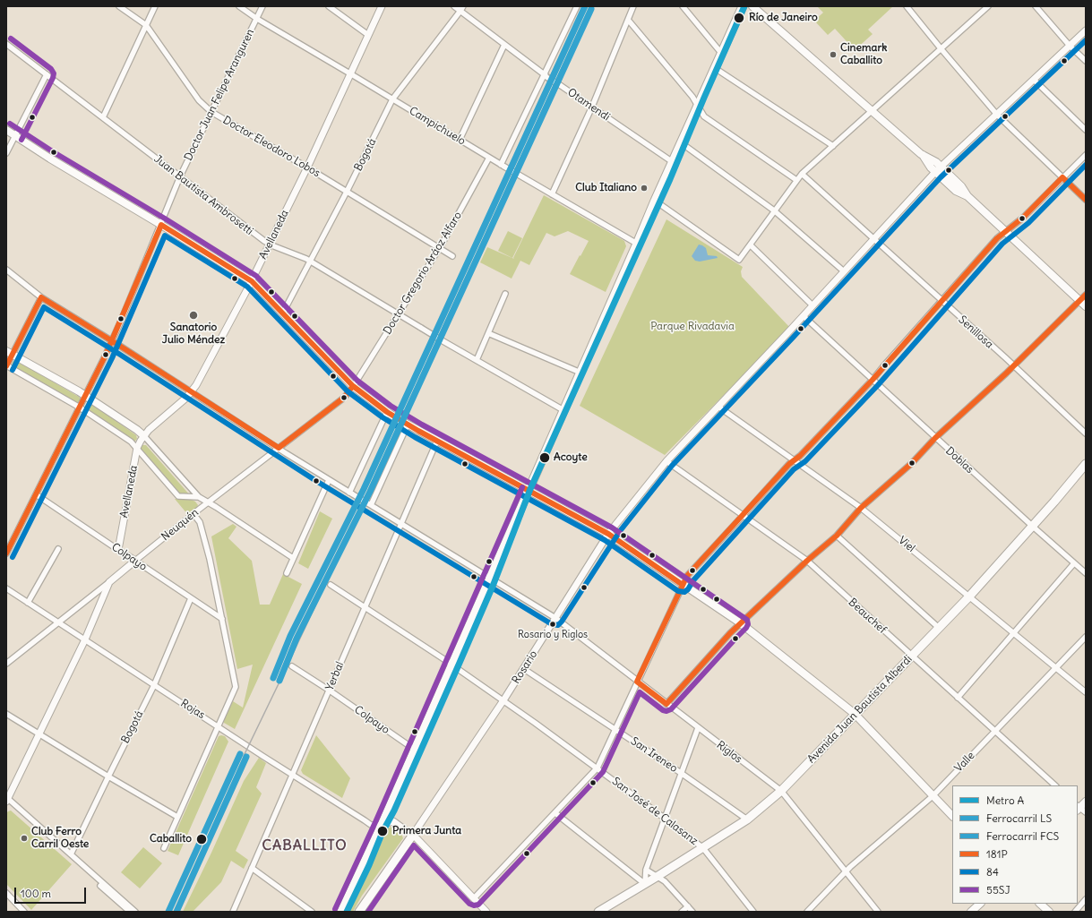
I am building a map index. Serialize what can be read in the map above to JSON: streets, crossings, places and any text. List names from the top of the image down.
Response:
{
  "streets": {
    "main road": ["Avenida Juan Bautista Alberdi"],
    "street": [
      "Doctor Juan Felipe Aranguren",
      "Otamendi",
      "Campichuelo",
      "Doctor Eleodoro Lobos",
      "Bogotá",
      "Juan Bautista Ambrosetti",
      "Avellaneda",
      "Doctor Gregorio Aráoz Alfaro",
      "Senillosa",
      "Doblas",
      "Neuquén",
      "Viel",
      "Colpayo",
      "Beauchef",
      "Rosario",
      "Yerbal",
      "Rojas",
      "Riglos",
      "San Ireneo",
      "Valle",
      "San José de Calasanz"
    ]
  },
  "crossings": [
    ["Doctor Juan Felipe Aranguren", "Campichuelo"],
    ["Doctor Juan Felipe Aranguren", "Doctor Eleodoro Lobos"],
    ["Doctor Juan Felipe Aranguren", "Juan Bautista Ambrosetti"],
    ["Doctor Juan Felipe Aranguren", "Colpayo"],
    ["Doctor Juan Felipe Aranguren", "Riglos"],
    ["Otamendi", "Bogotá"],
    ["Campichuelo", "Bogotá"],
    ["Campichuelo", "Avellaneda"],
    ["Campichuelo", "Doctor Gregorio Aráoz Alfaro"],
    ["Doctor Eleodoro Lobos", "Bogotá"],
    ["Doctor Eleodoro Lobos", "Avellaneda"],
    ["Doctor Eleodoro Lobos", "Doctor Gregorio Aráoz Alfaro"],
    ["Bogotá", "Juan Bautista Ambrosetti"],
    ["Bogotá", "Colpayo"],
    ["Bogotá", "Rojas"],
    ["Juan Bautista Ambrosetti", "Avellaneda"],
    ["Juan Bautista Ambrosetti", "Doctor Gregorio Aráoz Alfaro"],
    ["Avellaneda", "Colpayo"],
    ["Avellaneda", "Riglos"],
    ["Doctor Gregorio Aráoz Alfaro", "Neuquén"],
    ["Senillosa", "Rosario"],
    ["Doblas", "Rosario"],
    ["Doblas", "Avenida Juan Bautista Alberdi"],
    ["Neuquén", "Colpayo"],
    ["Neuquén", "Rojas"],
    ["Neuquén", "Riglos"],
    ["Viel", "Rosario"],
    ["Viel", "Avenida Juan Bautista Alberdi"],
    ["Viel", "Valle"],
    ["Colpayo", "Yerbal"],
    ["Beauchef", "Rosario"],
    ["Beauchef", "Avenida Juan Bautista Alberdi"],
    ["Beauchef", "Valle"],
    ["Rosario", "Riglos"],
    ["Rosario", "San Ireneo"],
    ["Rosario", "San José de Calasanz"],
    ["Yerbal", "Rojas"],
    ["Yerbal", "Riglos"],
    ["Yerbal", "San José de Calasanz"],
    ["Avenida Juan Bautista Alberdi", "Riglos"],
    ["Avenida Juan Bautista Alberdi", "San Ireneo"],
    ["Avenida Juan Bautista Alberdi", "San José de Calasanz"],
    ["Riglos", "Valle"]
  ],
  "districts": ["CABALLITO"],
  "parks": ["Parque Rivadavia"],
  "places": [
    "Río de Janeiro",
    "Cinemark Caballito",
    "Club Italiano",
    "Sanatorio Julio Méndez",
    "Acoyte",
    "Rosario y Riglos",
    "Primera Junta",
    "Club Ferro Carril Oeste",
    "Caballito"
  ],
  "lines": [
    "metro line A",
    "rail line LS",
    "rail line FCS",
    "transit line 55SJ",
    "transit line 84",
    "transit line 181P"
  ],
  "legend": [
    "Metro A",
    "Ferrocarril LS",
    "Ferrocarril FCS",
    "181P",
    "84",
    "55SJ"
  ],
  "scale_bar": "100 m"
}
